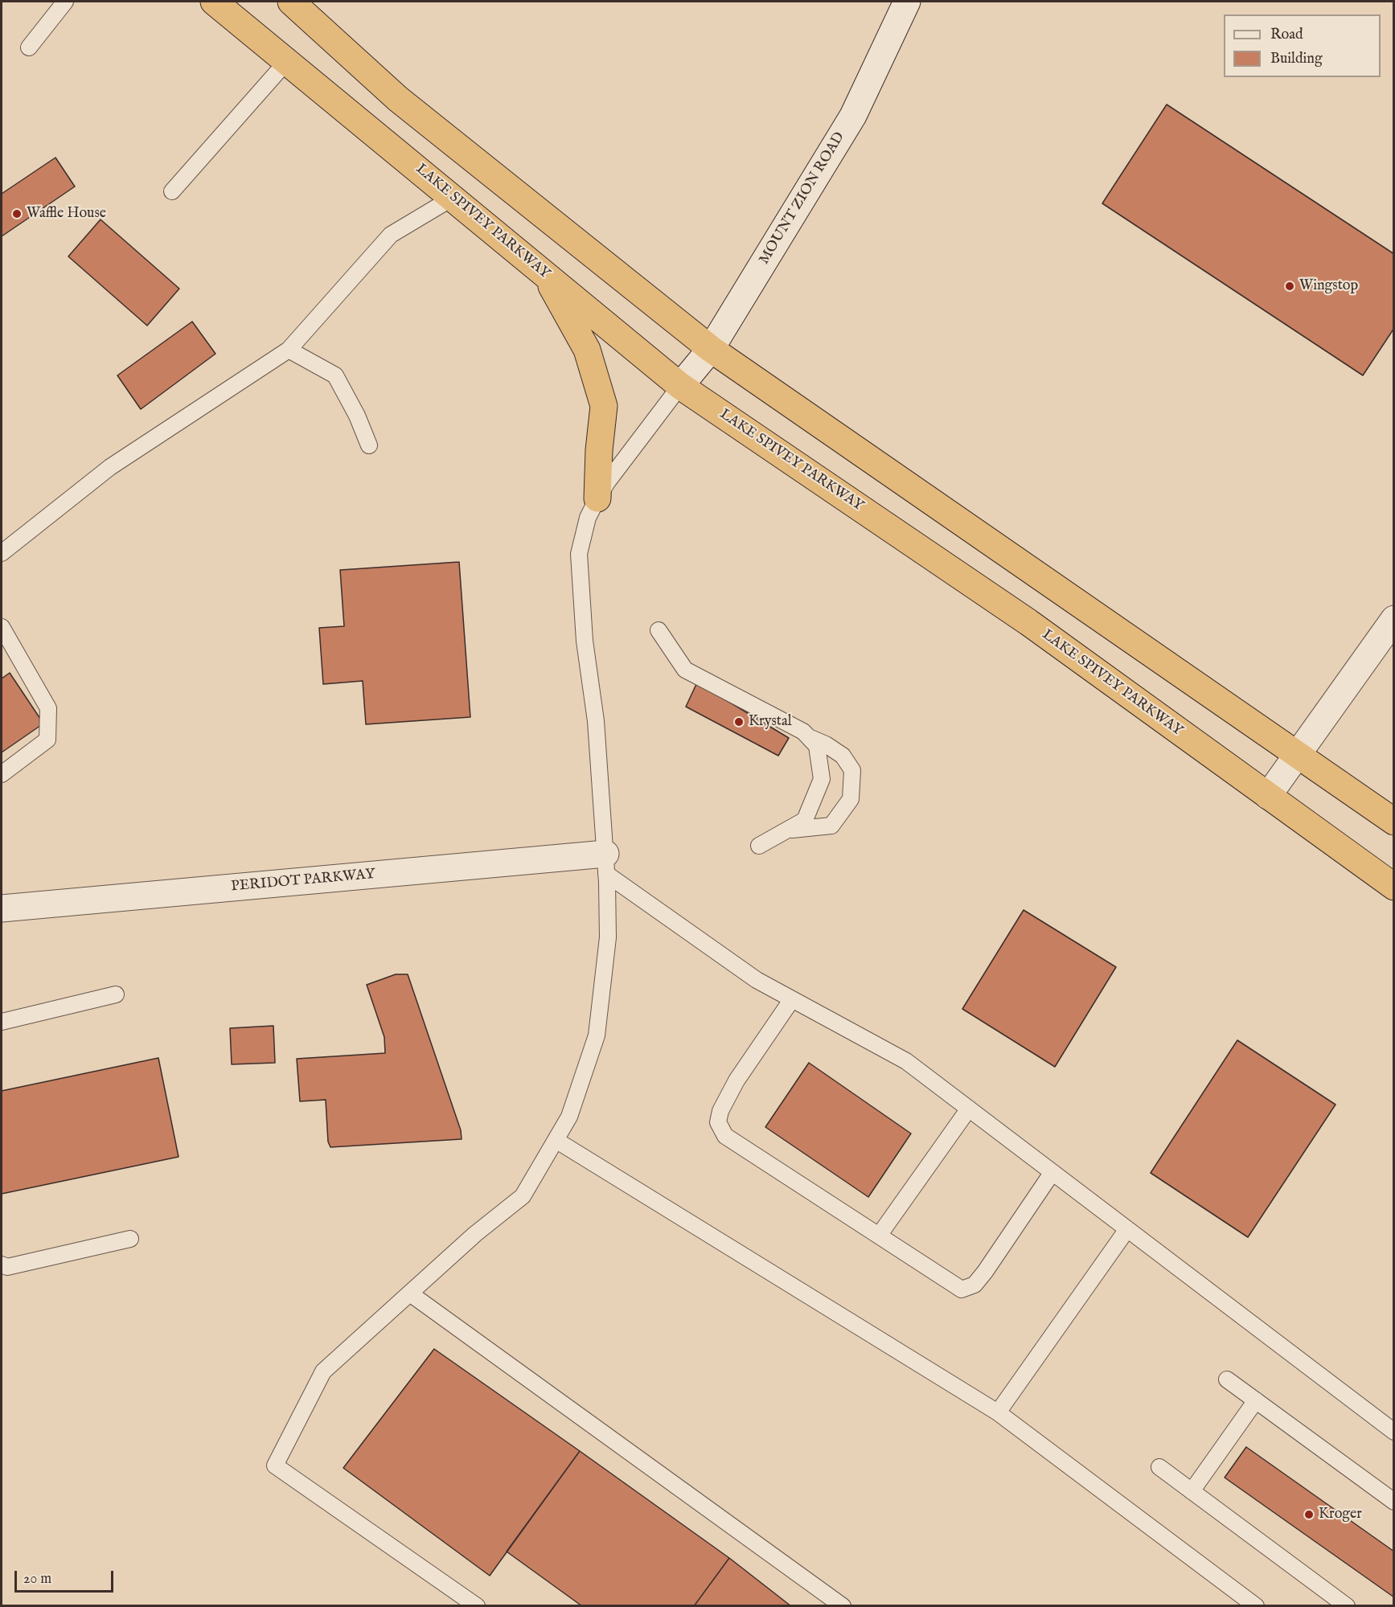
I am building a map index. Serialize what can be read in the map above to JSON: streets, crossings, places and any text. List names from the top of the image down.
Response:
{
  "streets": {
    "highway": ["LAKE SPIVEY PARKWAY"],
    "street": ["MOUNT ZION ROAD", "PERIDOT PARKWAY"]
  },
  "crossings": [
    ["MOUNT ZION ROAD", "LAKE SPIVEY PARKWAY"]
  ],
  "places": [
    "Waffle House",
    "Wingstop",
    "Krystal",
    "Kroger"
  ],
  "legend": ["Road", "Building"],
  "scale_bar": "20 m"
}
